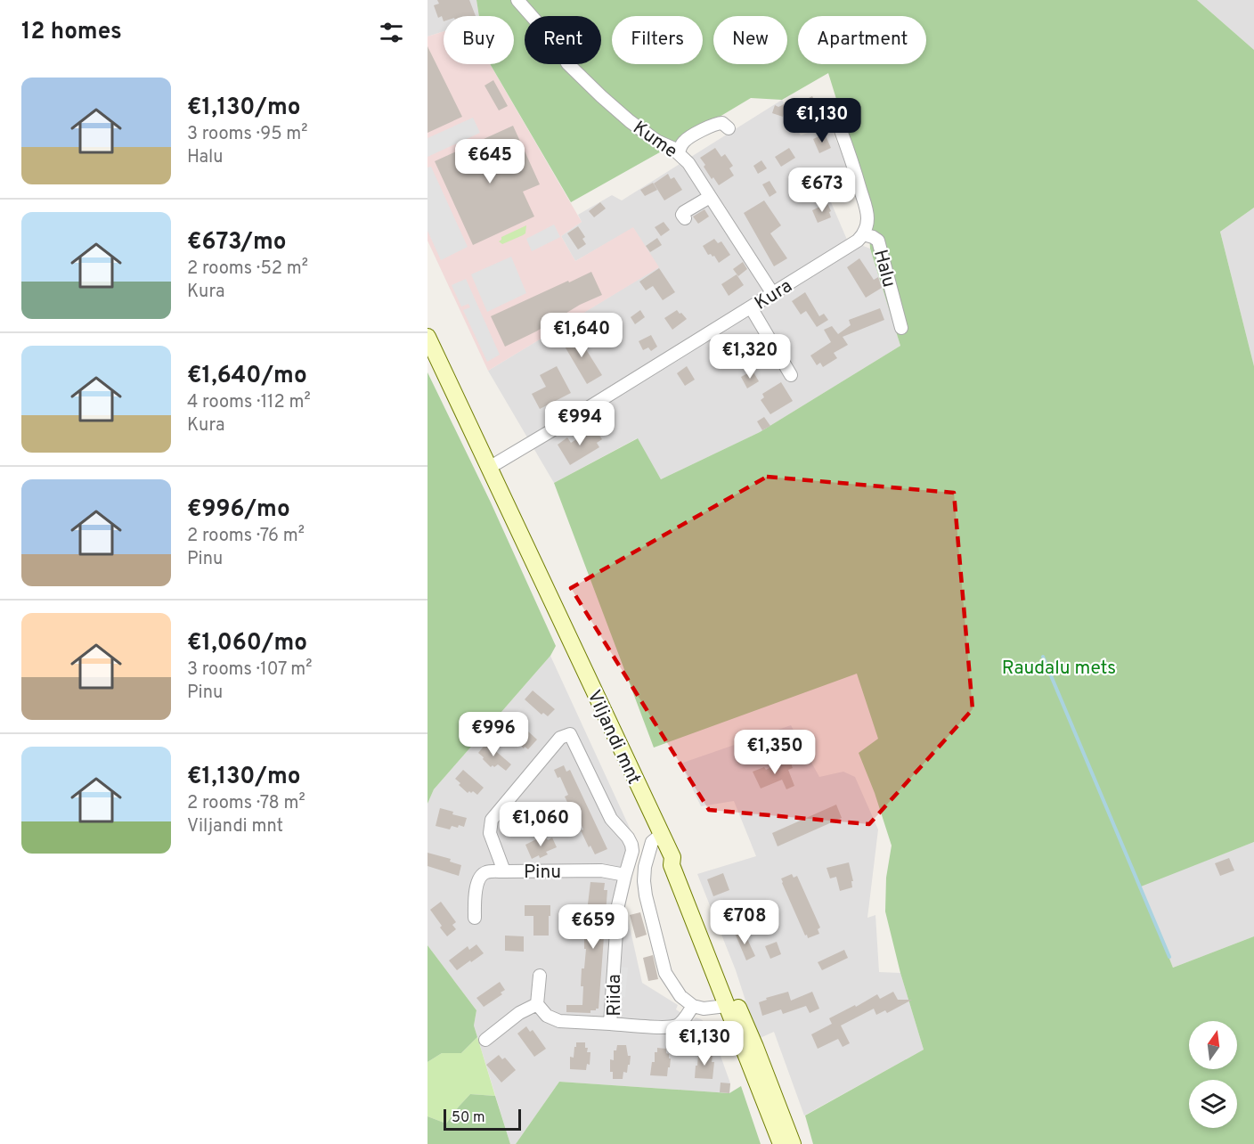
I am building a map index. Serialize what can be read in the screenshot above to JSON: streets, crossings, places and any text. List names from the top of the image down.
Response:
{
  "streets": {
    "main road": ["Viljandi mnt"],
    "street": [
      "Kume",
      "Halu",
      "Kura",
      "Pinu",
      "Riida"
    ]
  },
  "crossings": [
    ["Kume", "Kura"],
    ["Halu", "Kura"],
    ["Kura", "Viljandi mnt"],
    ["Pinu", "Riida"]
  ],
  "parks": ["Raudalu mets"],
  "scale_bar": "50 m",
  "north": "top",
  "page": {
    "heading": "12 homes",
    "chip": [
      "Buy",
      "Rent",
      "Filters",
      "New",
      "Apartment"
    ],
    "list": [
      {
        "name": "€1,130/mo",
        "note": "3 rooms · 95 m² · Halu"
      },
      {
        "name": "€673/mo",
        "note": "2 rooms · 52 m² · Kura"
      },
      {
        "name": "€1,640/mo",
        "note": "4 rooms · 112 m² · Kura"
      },
      {
        "name": "€996/mo",
        "note": "2 rooms · 76 m² · Pinu"
      },
      {
        "name": "€1,060/mo",
        "note": "3 rooms · 107 m² · Pinu"
      },
      {
        "name": "€1,130/mo",
        "note": "2 rooms · 78 m² · Viljandi mnt"
      }
    ],
    "price": [
      "€1,130",
      "€645",
      "€673",
      "€1,640",
      "€1,320",
      "€994",
      "€996",
      "€1,350",
      "€1,060",
      "€708",
      "€659",
      "€1,130"
    ],
    "scale": "50 m"
  }
}
